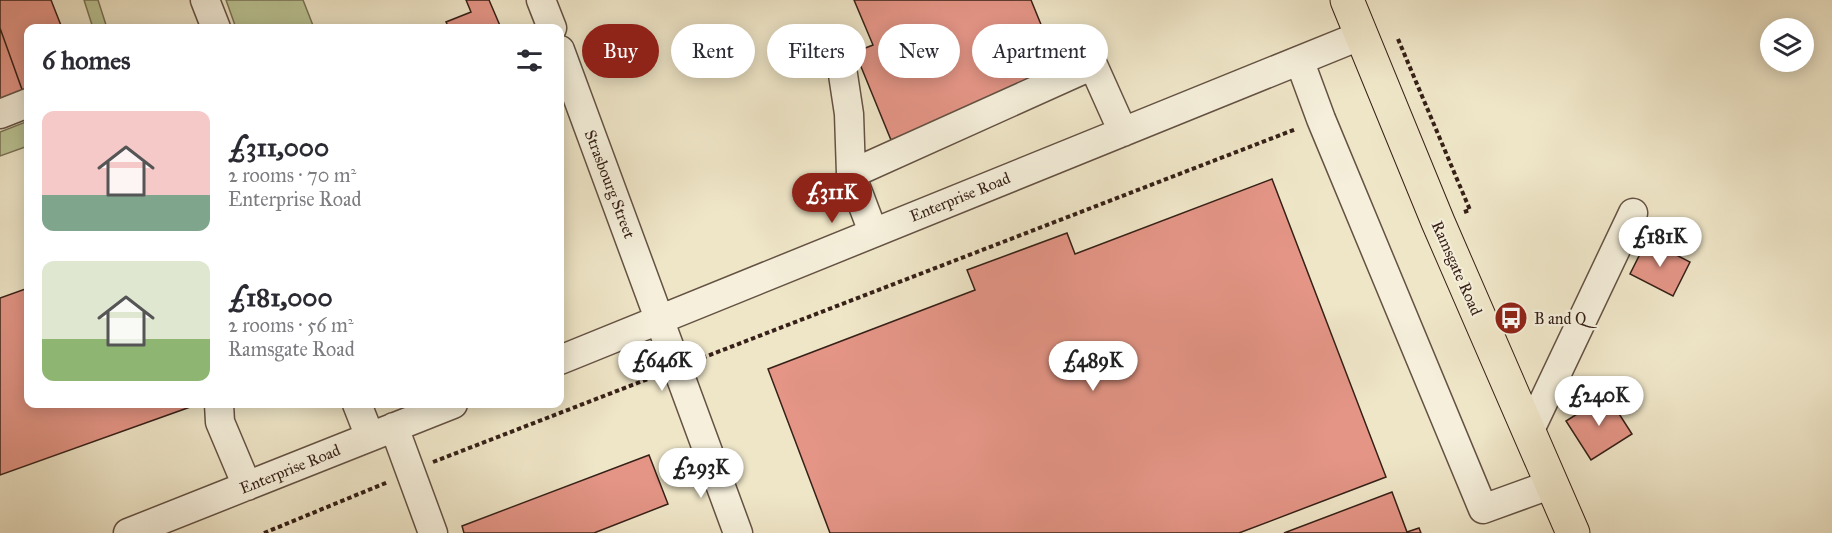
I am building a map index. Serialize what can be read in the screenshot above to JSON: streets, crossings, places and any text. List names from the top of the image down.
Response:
{
  "streets": {
    "main road": ["Ramsgate Road"],
    "street": ["Strasbourg Street", "Enterprise Road"]
  },
  "crossings": [
    ["Strasbourg Street", "Enterprise Road"],
    ["Enterprise Road", "Ramsgate Road"]
  ],
  "places": {
    "bus stop": ["B and Q"]
  },
  "page": {
    "chip": [
      "Buy",
      "Rent",
      "Filters",
      "New",
      "Apartment"
    ],
    "heading": "6 homes",
    "list": [
      {
        "name": "£311,000",
        "note": "2 rooms · 70 m² · Enterprise Road"
      },
      {
        "name": "£181,000",
        "note": "2 rooms · 56 m² · Ramsgate Road"
      }
    ],
    "price": [
      "£311K",
      "£181K",
      "£646K",
      "£489K",
      "£240K",
      "£293K"
    ]
  }
}
